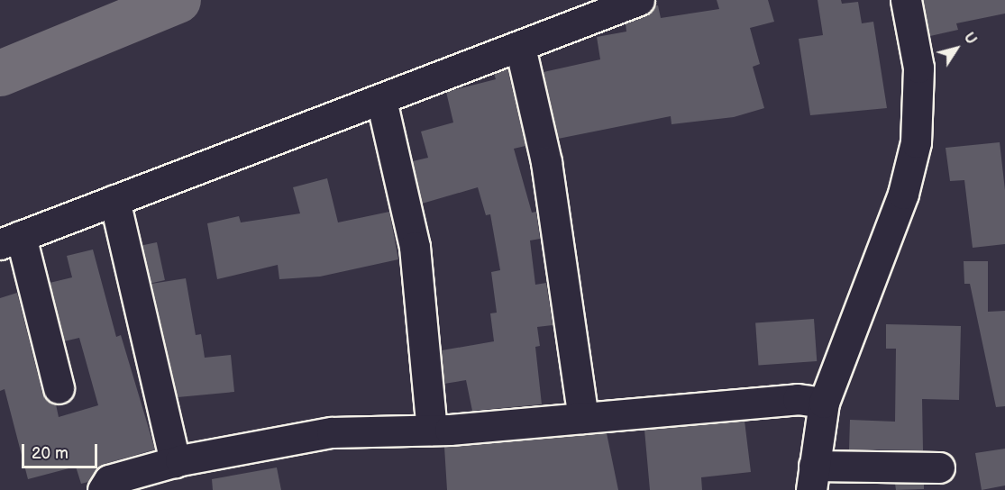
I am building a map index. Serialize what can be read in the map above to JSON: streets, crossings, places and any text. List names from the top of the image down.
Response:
{
  "scale_bar": "20 m",
  "north": "top right"
}
